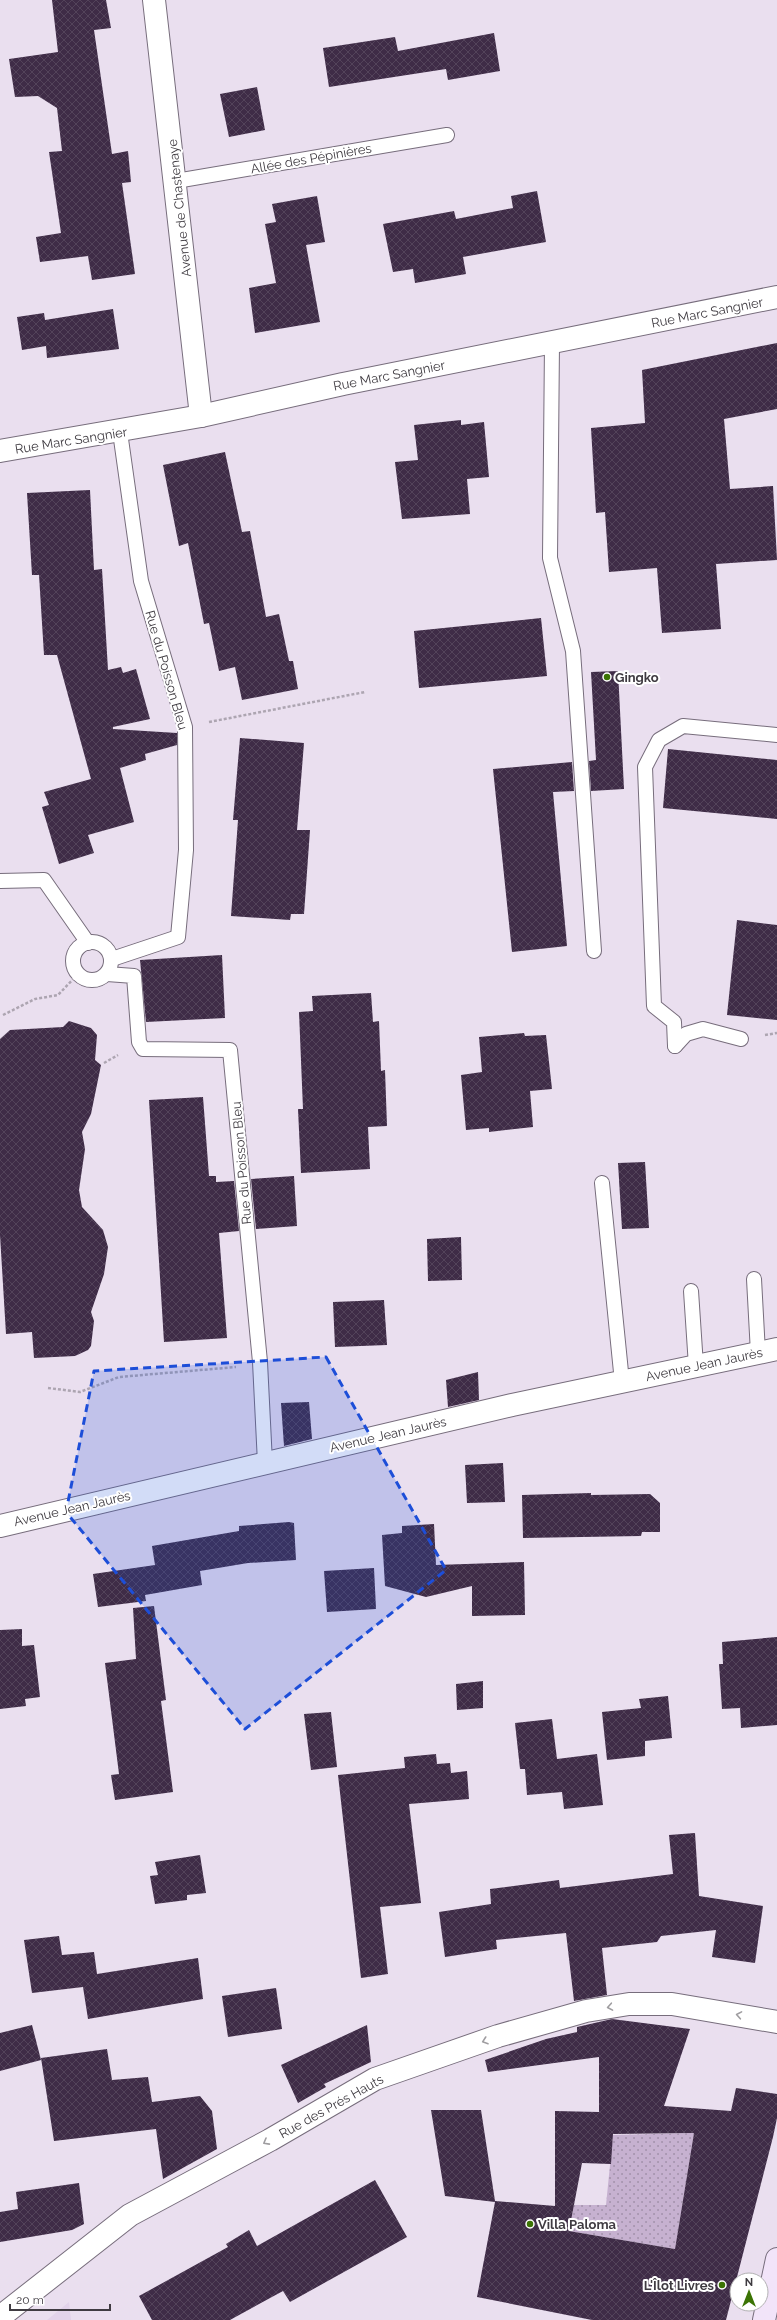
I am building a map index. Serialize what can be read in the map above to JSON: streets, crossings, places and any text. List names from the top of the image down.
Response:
{
  "streets": {
    "street": [
      "Avenue de Chastenaye",
      "Rue Marc Sangnier",
      "Avenue Jean Jaurès",
      "Rue des Prés Hauts"
    ],
    "lane": ["Allée des Pépinières", "Rue du Poisson Bleu"]
  },
  "crossings": [
    ["Allée des Pépinières", "Avenue de Chastenaye"],
    ["Avenue de Chastenaye", "Rue Marc Sangnier"],
    ["Rue Marc Sangnier", "Rue du Poisson Bleu"],
    ["Rue du Poisson Bleu", "Avenue Jean Jaurès"]
  ],
  "one_way": ["Rue des Prés Hauts"],
  "places": ["Gingko", "Villa Paloma", "L'Îlot Livres"],
  "scale_bar": "20 m",
  "north": "top"
}
